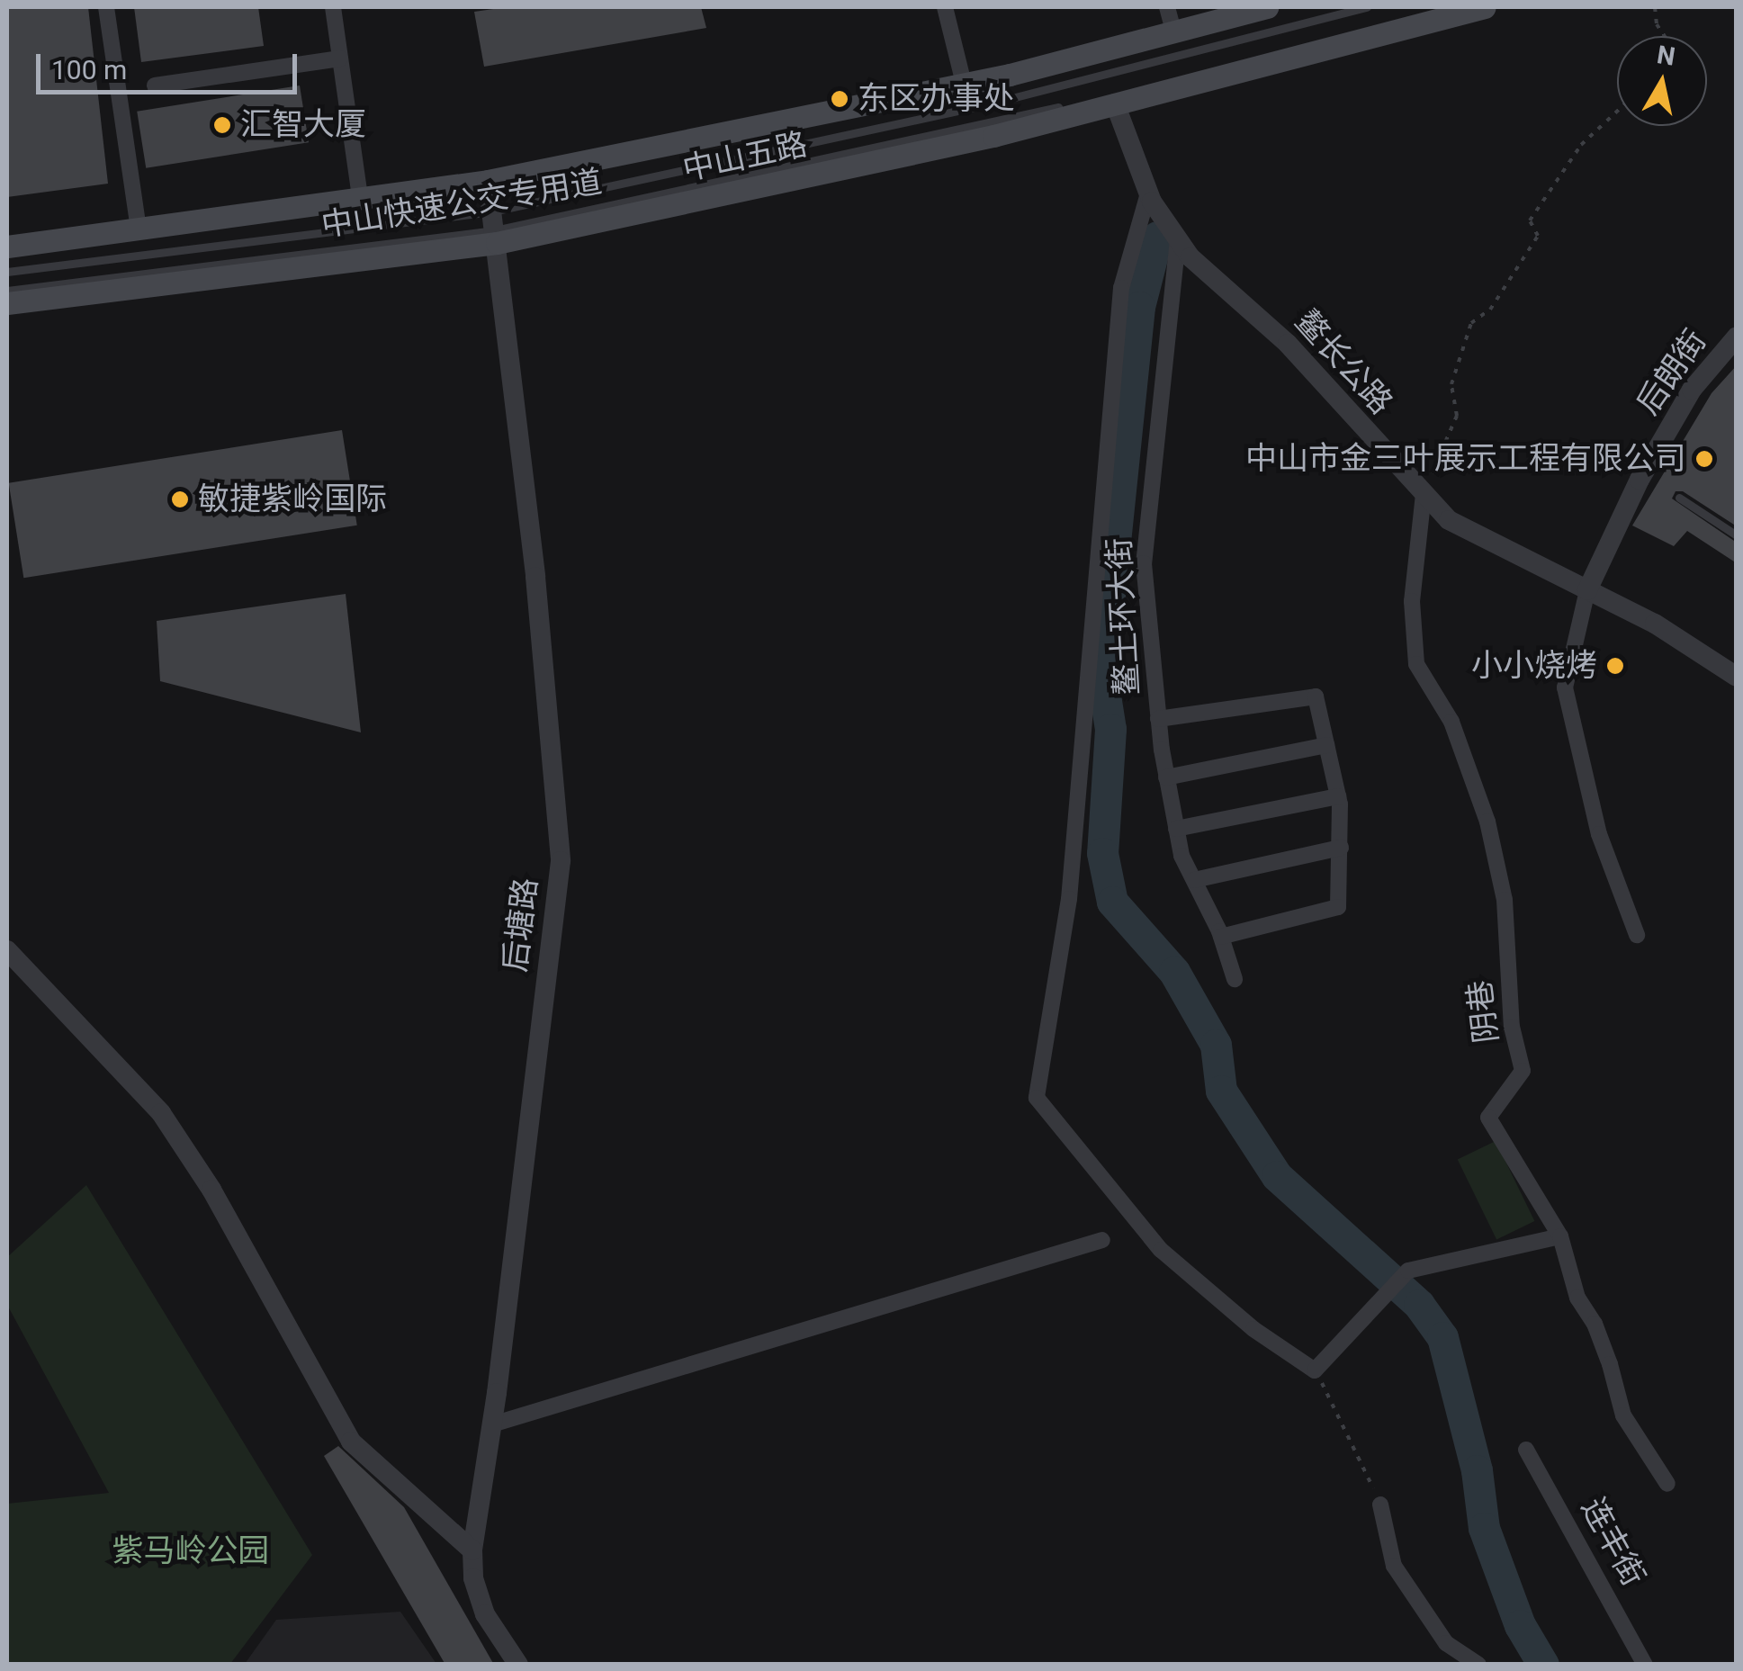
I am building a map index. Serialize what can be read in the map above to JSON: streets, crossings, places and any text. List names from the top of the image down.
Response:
{
  "streets": {
    "main road": ["中山五路"],
    "street": [
      "鳌长公路",
      "后朗街",
      "鳌土环大街",
      "后塘路",
      "阴巷",
      "连丰街"
    ],
    "lane": ["中山快速公交专用道"]
  },
  "crossings": [
    ["中山五路", "中山快速公交专用道"],
    ["中山五路", "鳌长公路"],
    ["中山五路", "后塘路"],
    ["中山快速公交专用道", "后塘路"],
    ["鳌长公路", "后朗街"],
    ["鳌长公路", "鳌土环大街"],
    ["鳌长公路", "阴巷"]
  ],
  "parks": ["紫马岭公园"],
  "places": [
    "东区办事处",
    "汇智大厦",
    "中山市金三叶展示工程有限公司",
    "敏捷紫岭国际",
    "小小烧烤"
  ],
  "scale_bar": "100 m",
  "north": "top"
}
